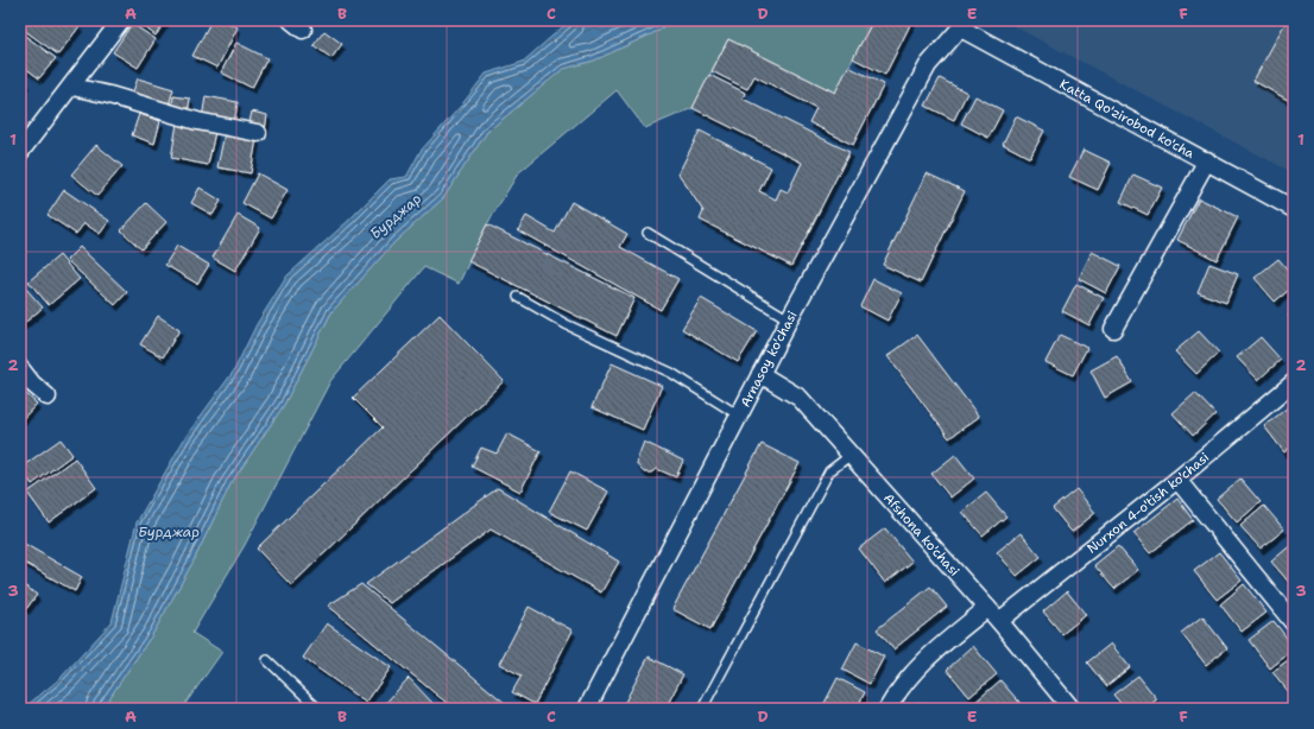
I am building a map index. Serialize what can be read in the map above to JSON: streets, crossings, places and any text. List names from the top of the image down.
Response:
{
  "streets": {
    "street": [
      "Katta Qo'zirobod ko'cha",
      "Arnasoy ko'chasi",
      "Nurxon 4-o'tish ko'chasi",
      "Afshona ko'chasi"
    ]
  },
  "crossings": [
    ["Katta Qo'zirobod ko'cha", "Arnasoy ko'chasi"],
    ["Arnasoy ko'chasi", "Afshona ko'chasi"],
    ["Nurxon 4-o'tish ko'chasi", "Afshona ko'chasi"]
  ],
  "water": ["Бурджар"],
  "grid": {
    "columns": [
      "A",
      "B",
      "C",
      "D",
      "E",
      "F"
    ],
    "rows": ["1", "2", "3"]
  }
}
